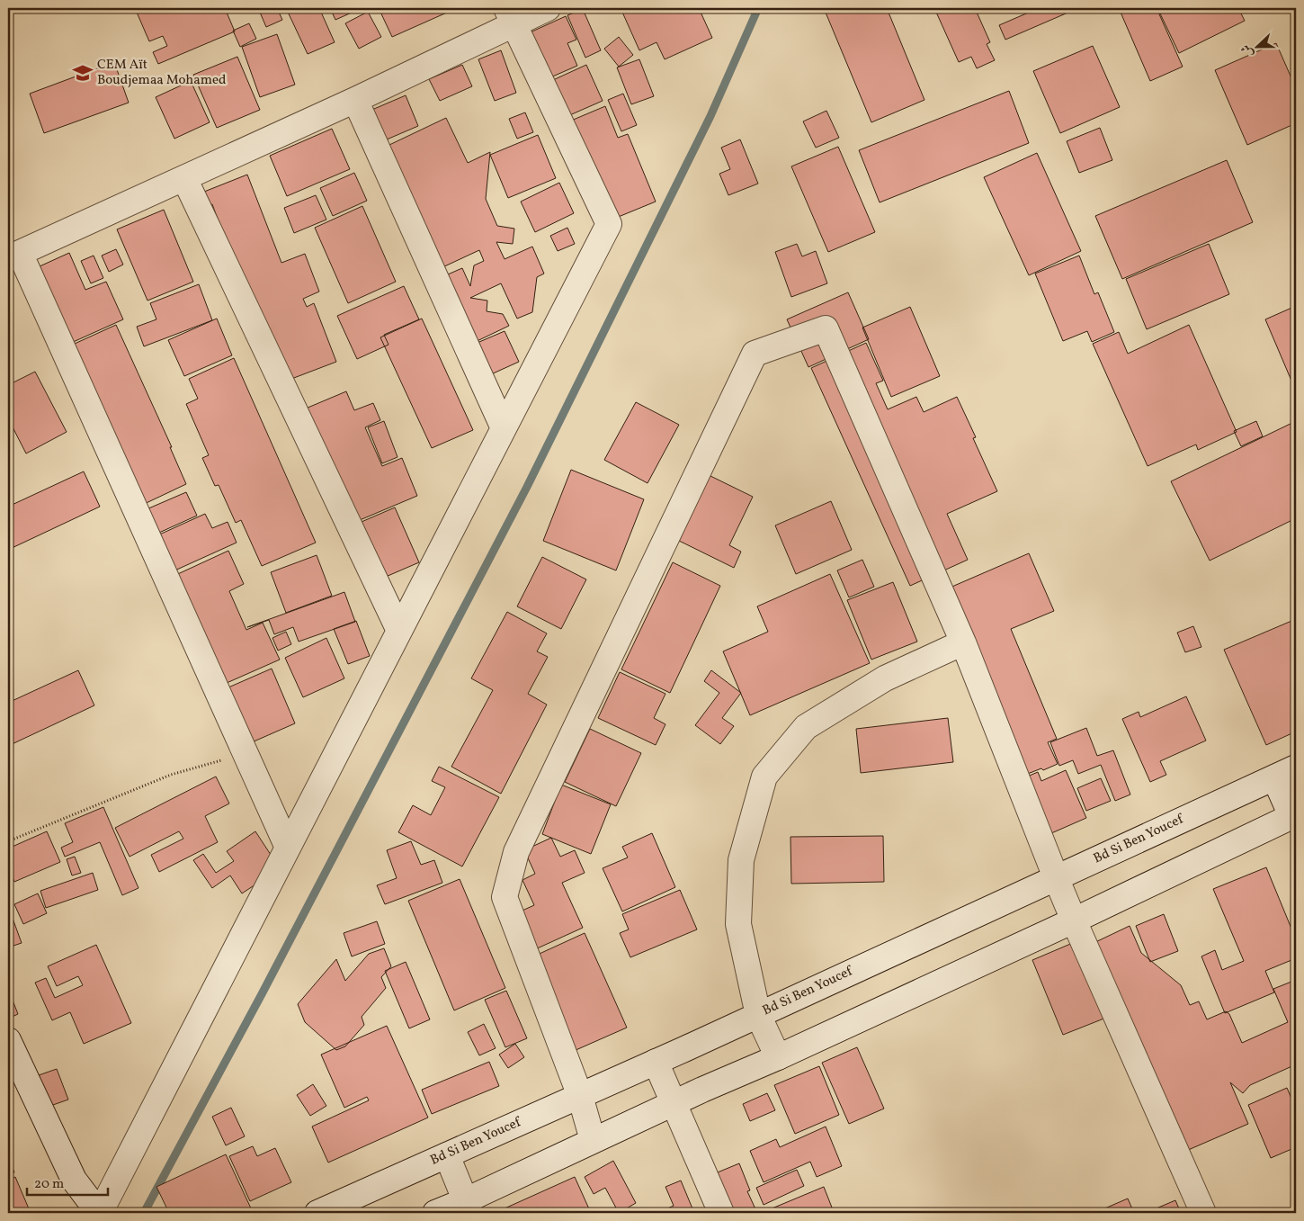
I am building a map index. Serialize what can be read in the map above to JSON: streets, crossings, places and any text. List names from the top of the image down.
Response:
{
  "streets": {
    "street": ["Bd Si Ben Youcef"]
  },
  "places": {
    "school or university": ["CEM Aït Boudjemaa Mohamed"]
  },
  "scale_bar": "20 m",
  "north": "left"
}
